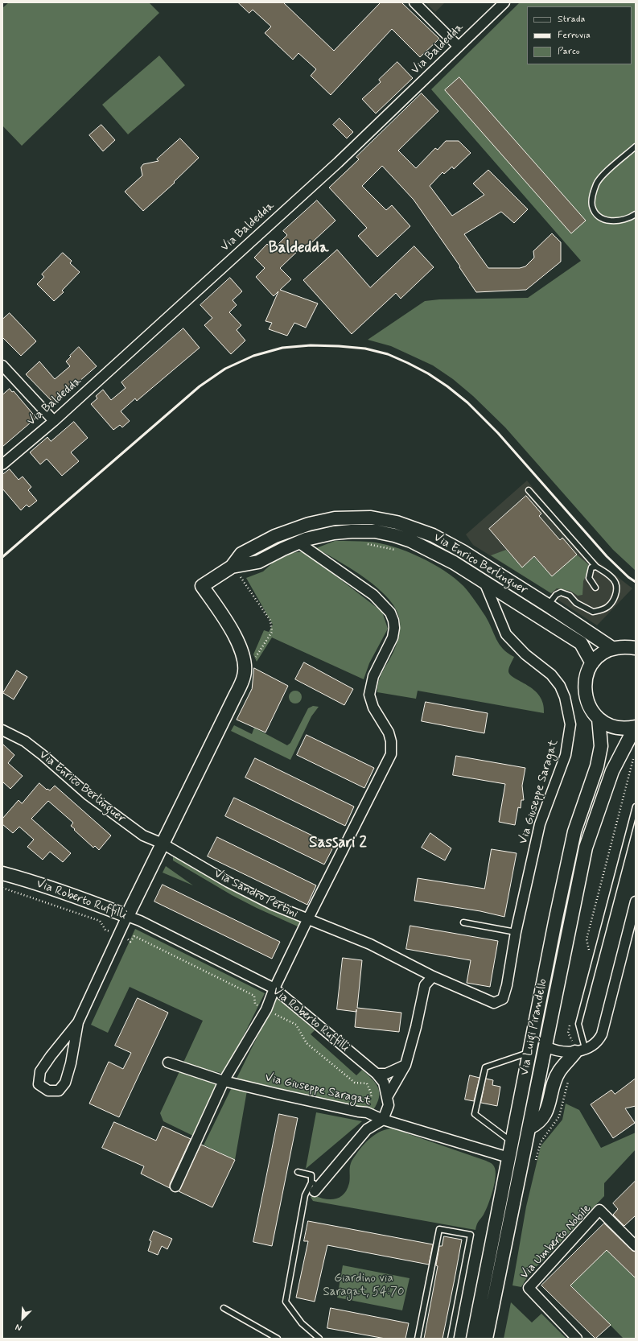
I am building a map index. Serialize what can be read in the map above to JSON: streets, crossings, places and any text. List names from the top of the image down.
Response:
{
  "streets": {
    "main road": ["Via Enrico Berlinguer", "Via Roberto Ruffilli", "Via Luigi Pirandello"],
    "street": [
      "Via Baldedda",
      "Via Giuseppe Saragat",
      "Via Sandro Pertini",
      "Via Umberto Nobile"
    ]
  },
  "crossings": [
    ["Via Enrico Berlinguer", "Via Giuseppe Saragat"],
    ["Via Enrico Berlinguer", "Via Sandro Pertini"],
    ["Via Giuseppe Saragat", "Via Roberto Ruffilli"]
  ],
  "districts": ["Baldedda", "Sassari 2"],
  "parks": ["Giardino via Saragat, 54:70"],
  "legend": ["Strada", "Ferrovia", "Parco"],
  "north": "bottom left"
}
